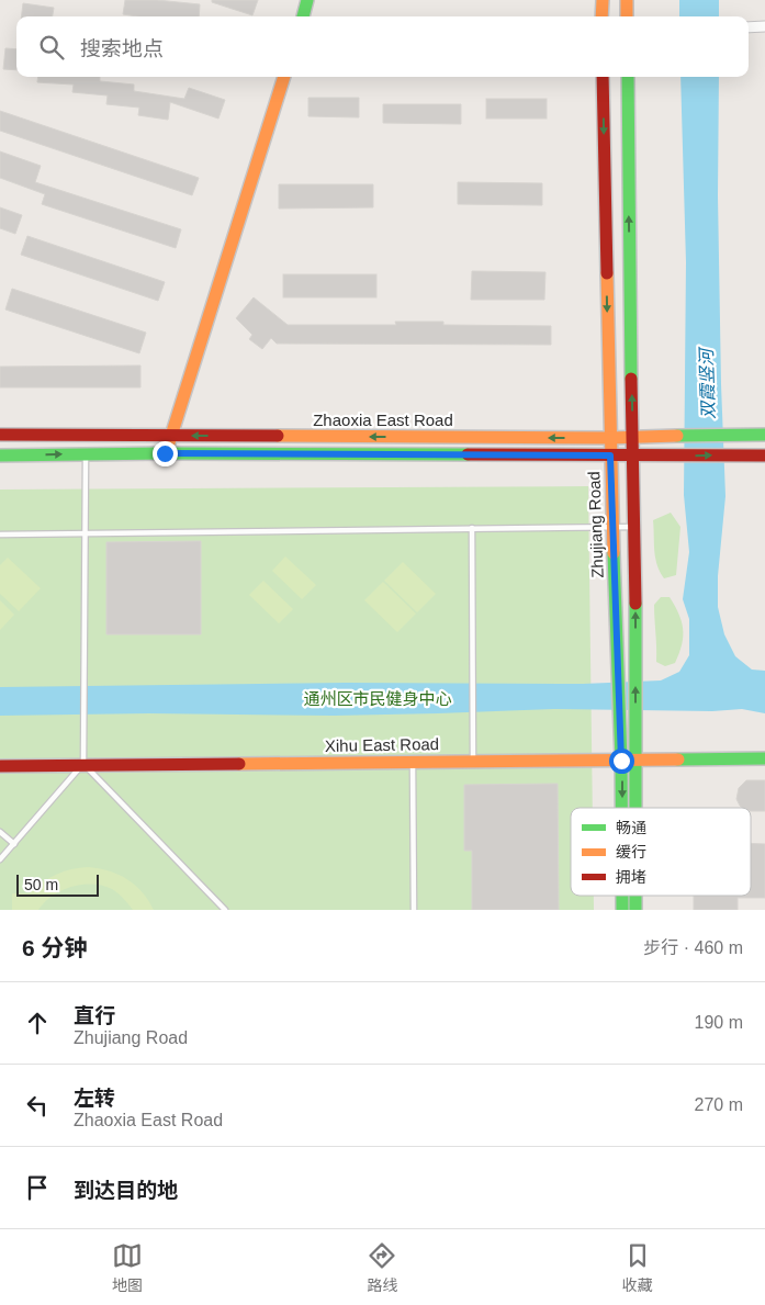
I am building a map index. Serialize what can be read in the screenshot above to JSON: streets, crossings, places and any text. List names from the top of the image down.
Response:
{
  "streets": {
    "street": ["Zhaoxia East Road", "Zhujiang Road", "Xihu East Road"]
  },
  "crossings": [
    ["Zhaoxia East Road", "Zhujiang Road"],
    ["Zhujiang Road", "Xihu East Road"]
  ],
  "water": ["双霞竖河"],
  "parks": ["通州区市民健身中心"],
  "legend": ["畅通", "缓行", "拥堵"],
  "scale_bar": "50 m",
  "page": {
    "search": "搜索地点",
    "scale": "50 m",
    "heading": ["6 分钟", "步行 · 460 m"],
    "list": [
      ["直行", "Zhujiang Road", "190 m"],
      ["左转", "Zhaoxia East Road", "270 m"],
      "到达目的地"
    ],
    "nav": ["地图", "路线", "收藏"]
  }
}
